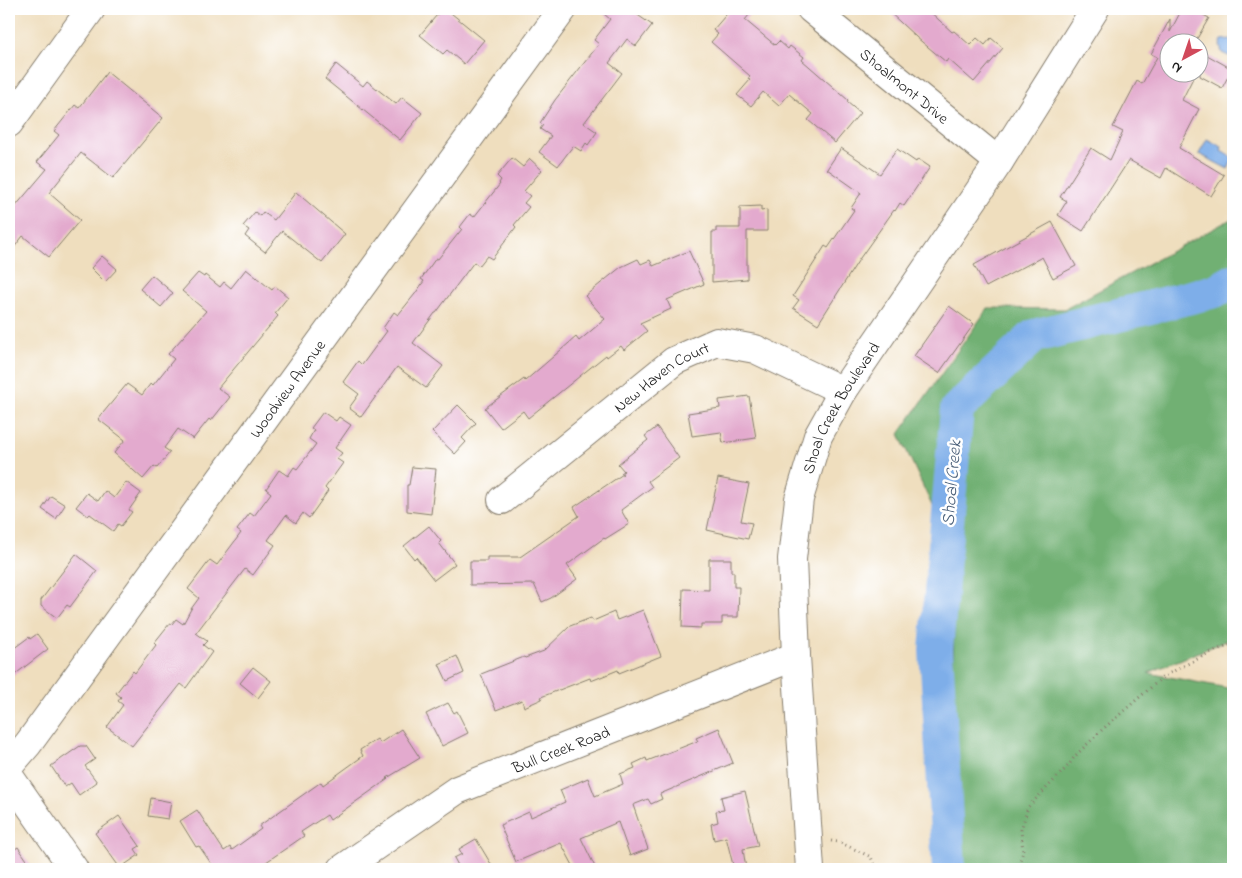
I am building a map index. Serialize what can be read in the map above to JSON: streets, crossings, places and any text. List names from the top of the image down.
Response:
{
  "streets": {
    "street": [
      "Shoalmont Drive",
      "New Haven Court",
      "Woodview Avenue",
      "Shoal Creek Boulevard",
      "Bull Creek Road"
    ]
  },
  "crossings": [
    ["Shoalmont Drive", "Shoal Creek Boulevard"],
    ["New Haven Court", "Shoal Creek Boulevard"],
    ["Shoal Creek Boulevard", "Bull Creek Road"]
  ],
  "water": ["Shoal Creek"],
  "north": "bottom left"
}
